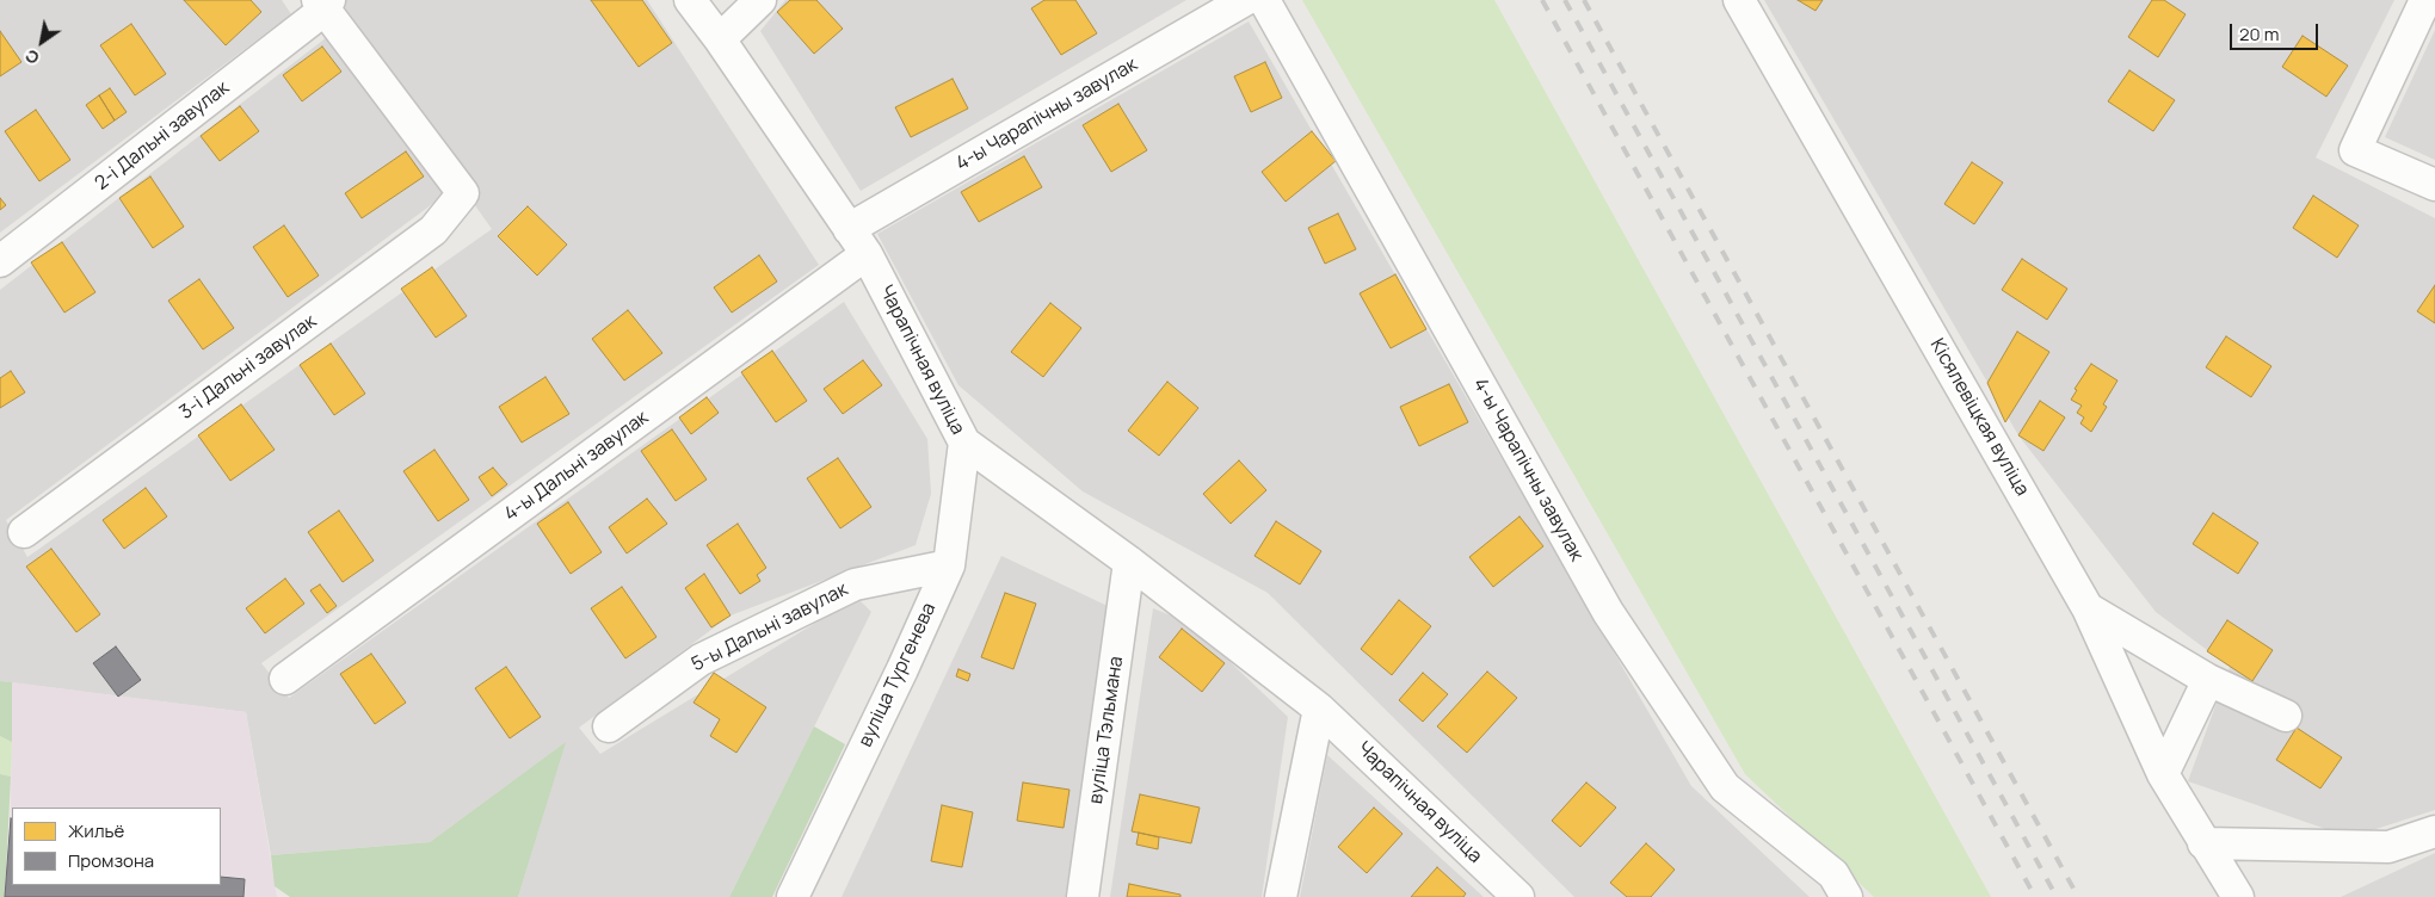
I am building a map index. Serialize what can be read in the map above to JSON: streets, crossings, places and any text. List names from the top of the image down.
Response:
{
  "streets": {
    "street": [
      "4-ы Чарапічны завулак",
      "2-і Дальні завулак",
      "Чарапічная вуліца",
      "3-і Дальні завулак",
      "Кісялевіцкая вуліца",
      "4-ы Дальні завулак",
      "5-ы Дальні завулак",
      "вуліца Тургенева",
      "вуліца Тэльмана"
    ]
  },
  "crossings": [
    ["4-ы Чарапічны завулак", "Чарапічная вуліца"],
    ["2-і Дальні завулак", "3-і Дальні завулак"],
    ["Чарапічная вуліца", "4-ы Дальні завулак"],
    ["Чарапічная вуліца", "вуліца Тургенева"],
    ["Чарапічная вуліца", "вуліца Тэльмана"],
    ["5-ы Дальні завулак", "вуліца Тургенева"]
  ],
  "legend": ["Жильё", "Промзона"],
  "scale_bar": "20 m",
  "north": "bottom left"
}
